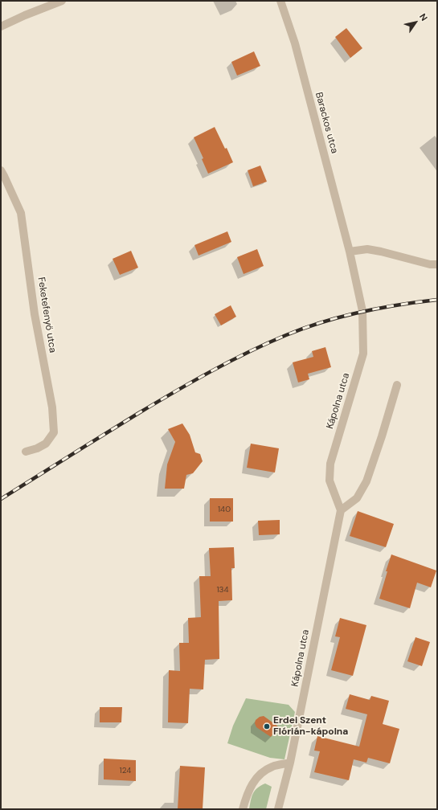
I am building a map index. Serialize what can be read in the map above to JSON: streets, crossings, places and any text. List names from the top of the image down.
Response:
{
  "streets": {
    "street": ["Barackos utca", "Feketefenyő utca", "Kápolna utca"]
  },
  "crossings": [
    ["Barackos utca", "Kápolna utca"]
  ],
  "places": ["Erdei Szent Flórián-kápolna"],
  "house_numbers": ["140", "134", "124"],
  "north": "top right"
}
